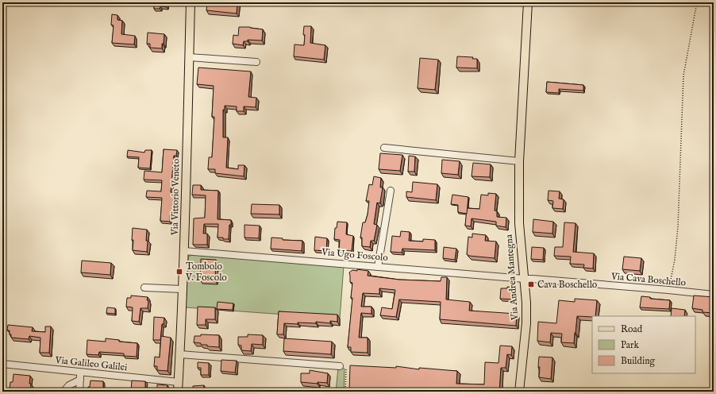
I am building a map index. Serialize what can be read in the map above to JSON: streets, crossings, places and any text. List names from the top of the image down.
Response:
{
  "streets": {
    "main road": ["Via Vittorio Veneto", "Via Andrea Mantegna"],
    "street": ["Via Ugo Foscolo", "Via Cava Boschello", "Via Galileo Galilei"]
  },
  "crossings": [
    ["Via Vittorio Veneto", "Via Ugo Foscolo"],
    ["Via Vittorio Veneto", "Via Galileo Galilei"],
    ["Via Ugo Foscolo", "Via Andrea Mantegna"],
    ["Via Ugo Foscolo", "Via Cava Boschello"],
    ["Via Andrea Mantegna", "Via Cava Boschello"]
  ],
  "places": {
    "transit": ["Tombolo V. Foscolo", "Cava Boschello"]
  },
  "legend": ["Road", "Park", "Building"]
}
